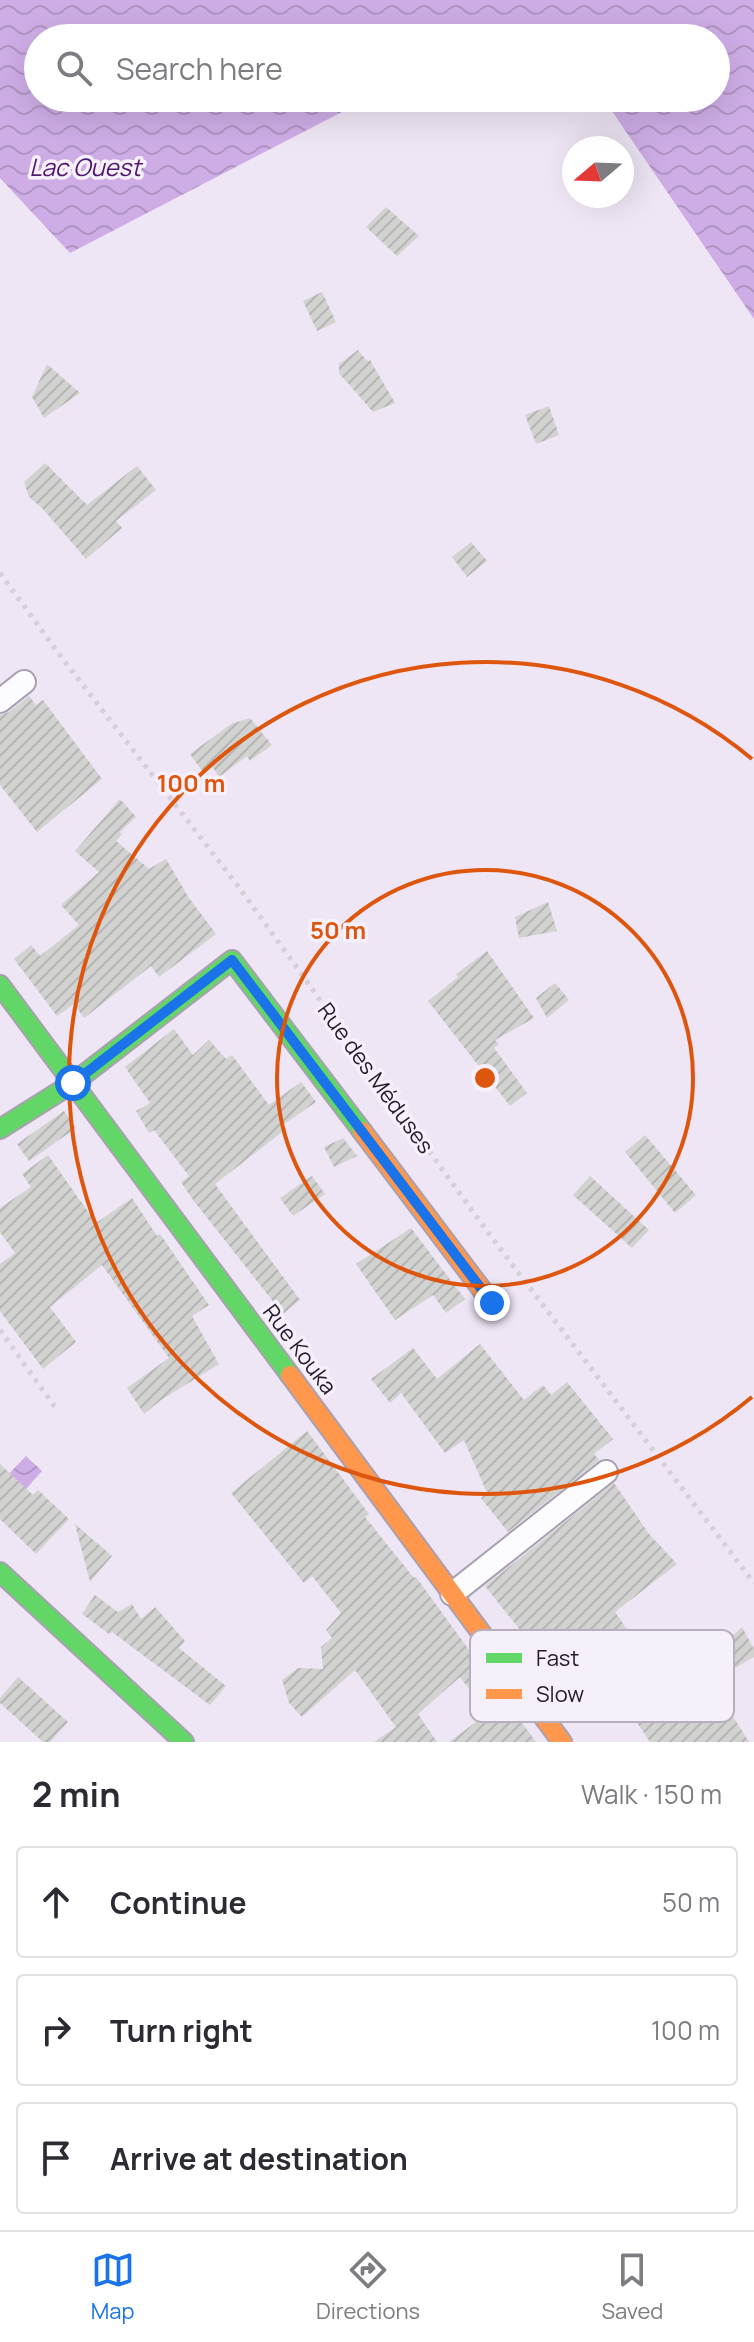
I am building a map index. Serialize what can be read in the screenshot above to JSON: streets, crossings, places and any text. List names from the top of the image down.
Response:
{
  "streets": {
    "street": ["Rue Kouka"],
    "path": ["Rue des Méduses"]
  },
  "water": ["Lac Ouest"],
  "legend": ["Fast", "Slow"],
  "north": "left",
  "page": {
    "search": "Search here",
    "heading": ["2 min", "Walk · 150 m"],
    "list": [
      ["Continue", "50 m"],
      ["Turn right", "100 m"],
      "Arrive at destination"
    ],
    "nav": ["Map", "Directions", "Saved"]
  },
  "rings": ["100 m", "50 m"]
}
